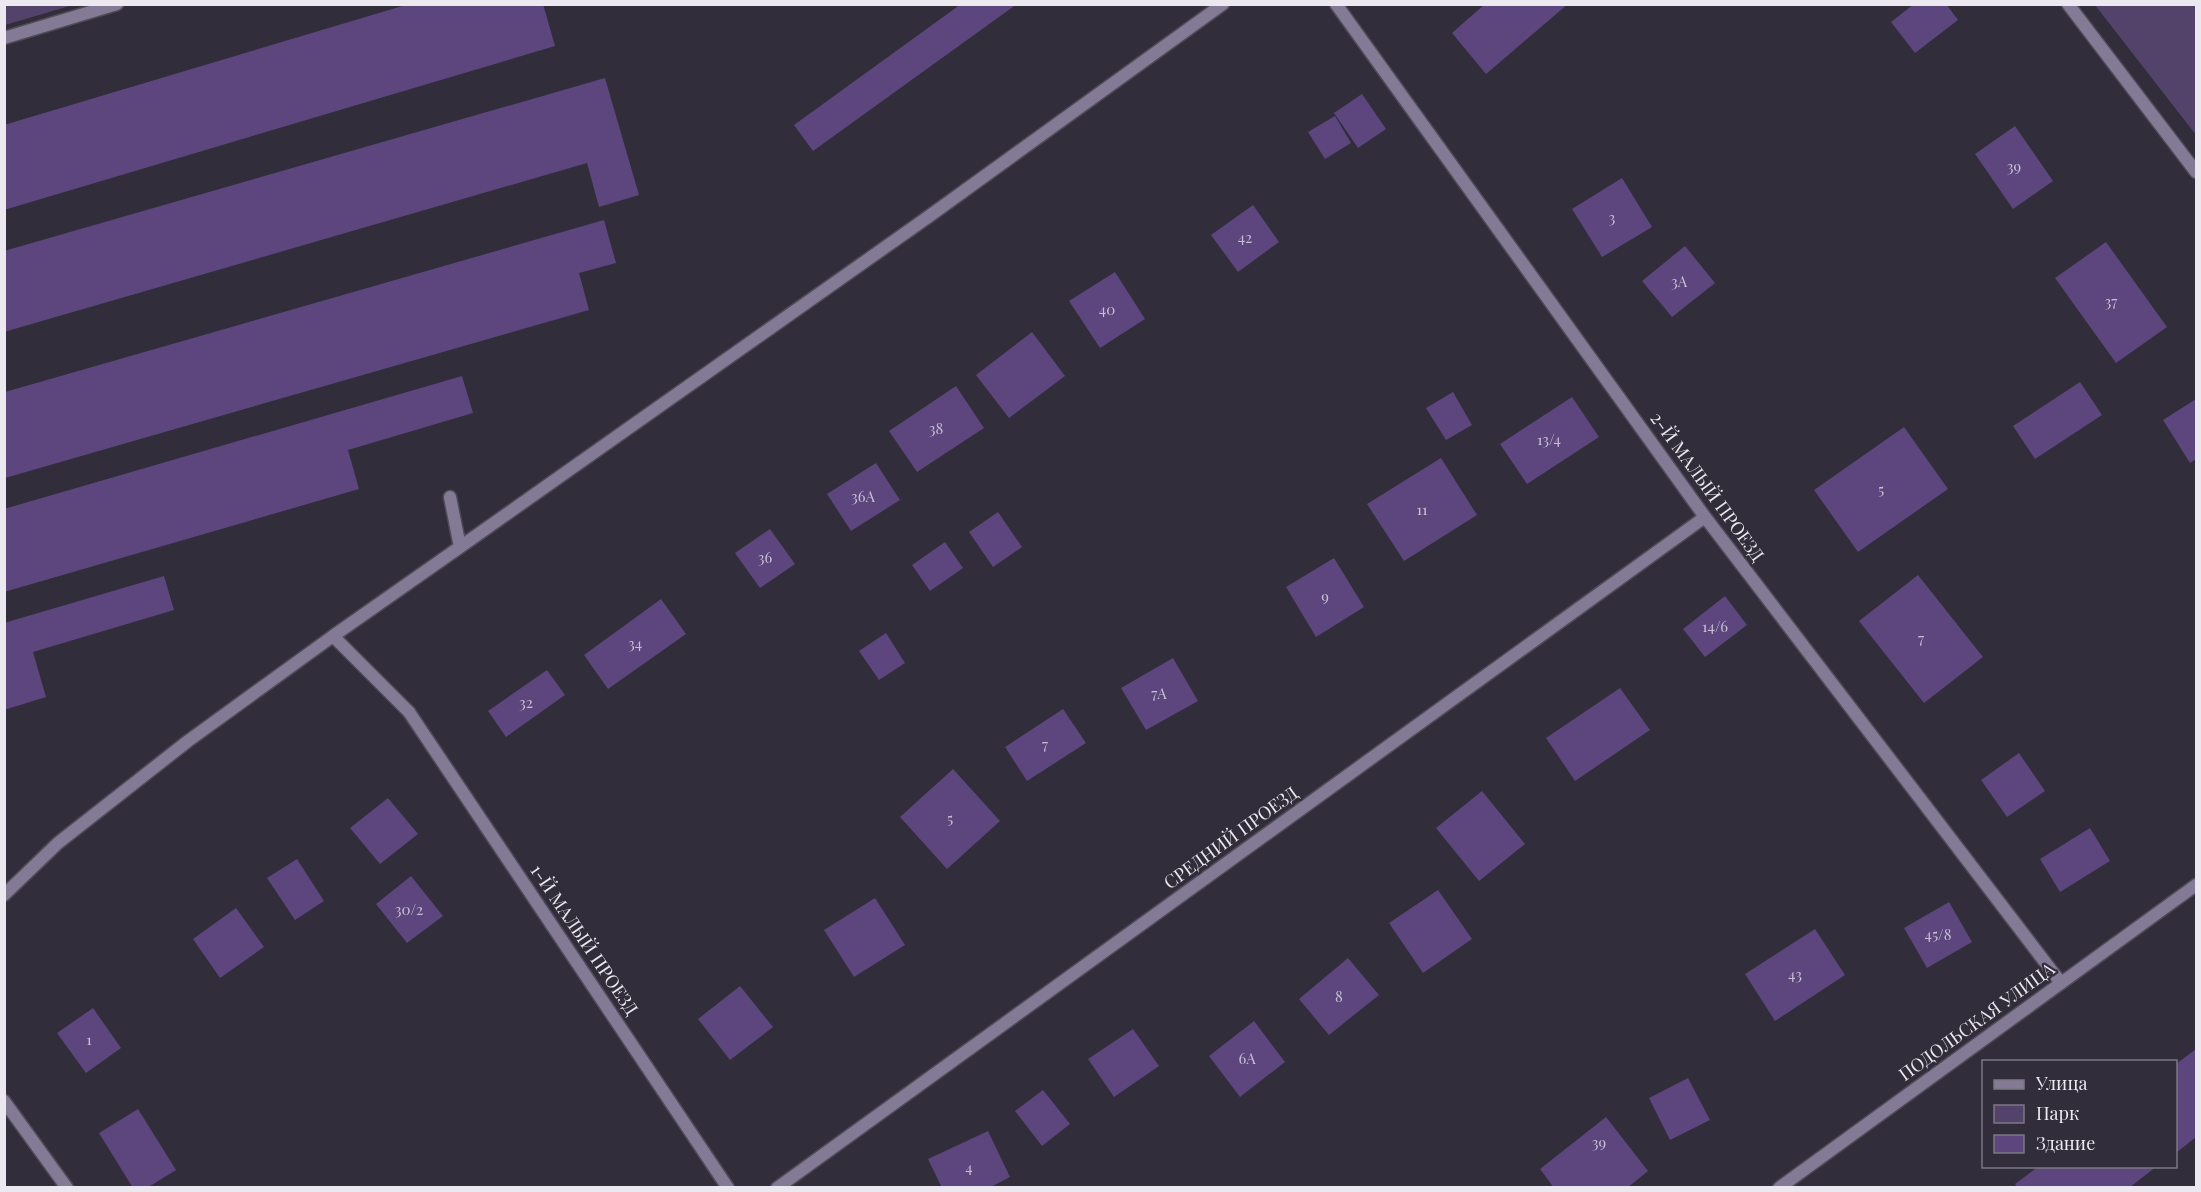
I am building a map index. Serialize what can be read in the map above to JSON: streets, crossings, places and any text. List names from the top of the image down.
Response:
{
  "streets": {
    "street": [
      "2-Й МАЛЫЙ ПРОЕЗД",
      "СРЕДНИЙ ПРОЕЗД",
      "1-Й МАЛЫЙ ПРОЕЗД",
      "ПОДОЛЬСКАЯ УЛИЦА"
    ]
  },
  "crossings": [
    ["2-Й МАЛЫЙ ПРОЕЗД", "СРЕДНИЙ ПРОЕЗД"],
    ["2-Й МАЛЫЙ ПРОЕЗД", "ПОДОЛЬСКАЯ УЛИЦА"]
  ],
  "house_numbers": [
    "39",
    "3",
    "42",
    "3А",
    "37",
    "40",
    "38",
    "13/4",
    "5",
    "36А",
    "11",
    "36",
    "9",
    "14/6",
    "7",
    "34",
    "7А",
    "32",
    "7",
    "5",
    "30/2",
    "45/8",
    "43",
    "8",
    "1",
    "6А",
    "39",
    "4"
  ],
  "legend": ["Улица", "Парк", "Здание"]
}
